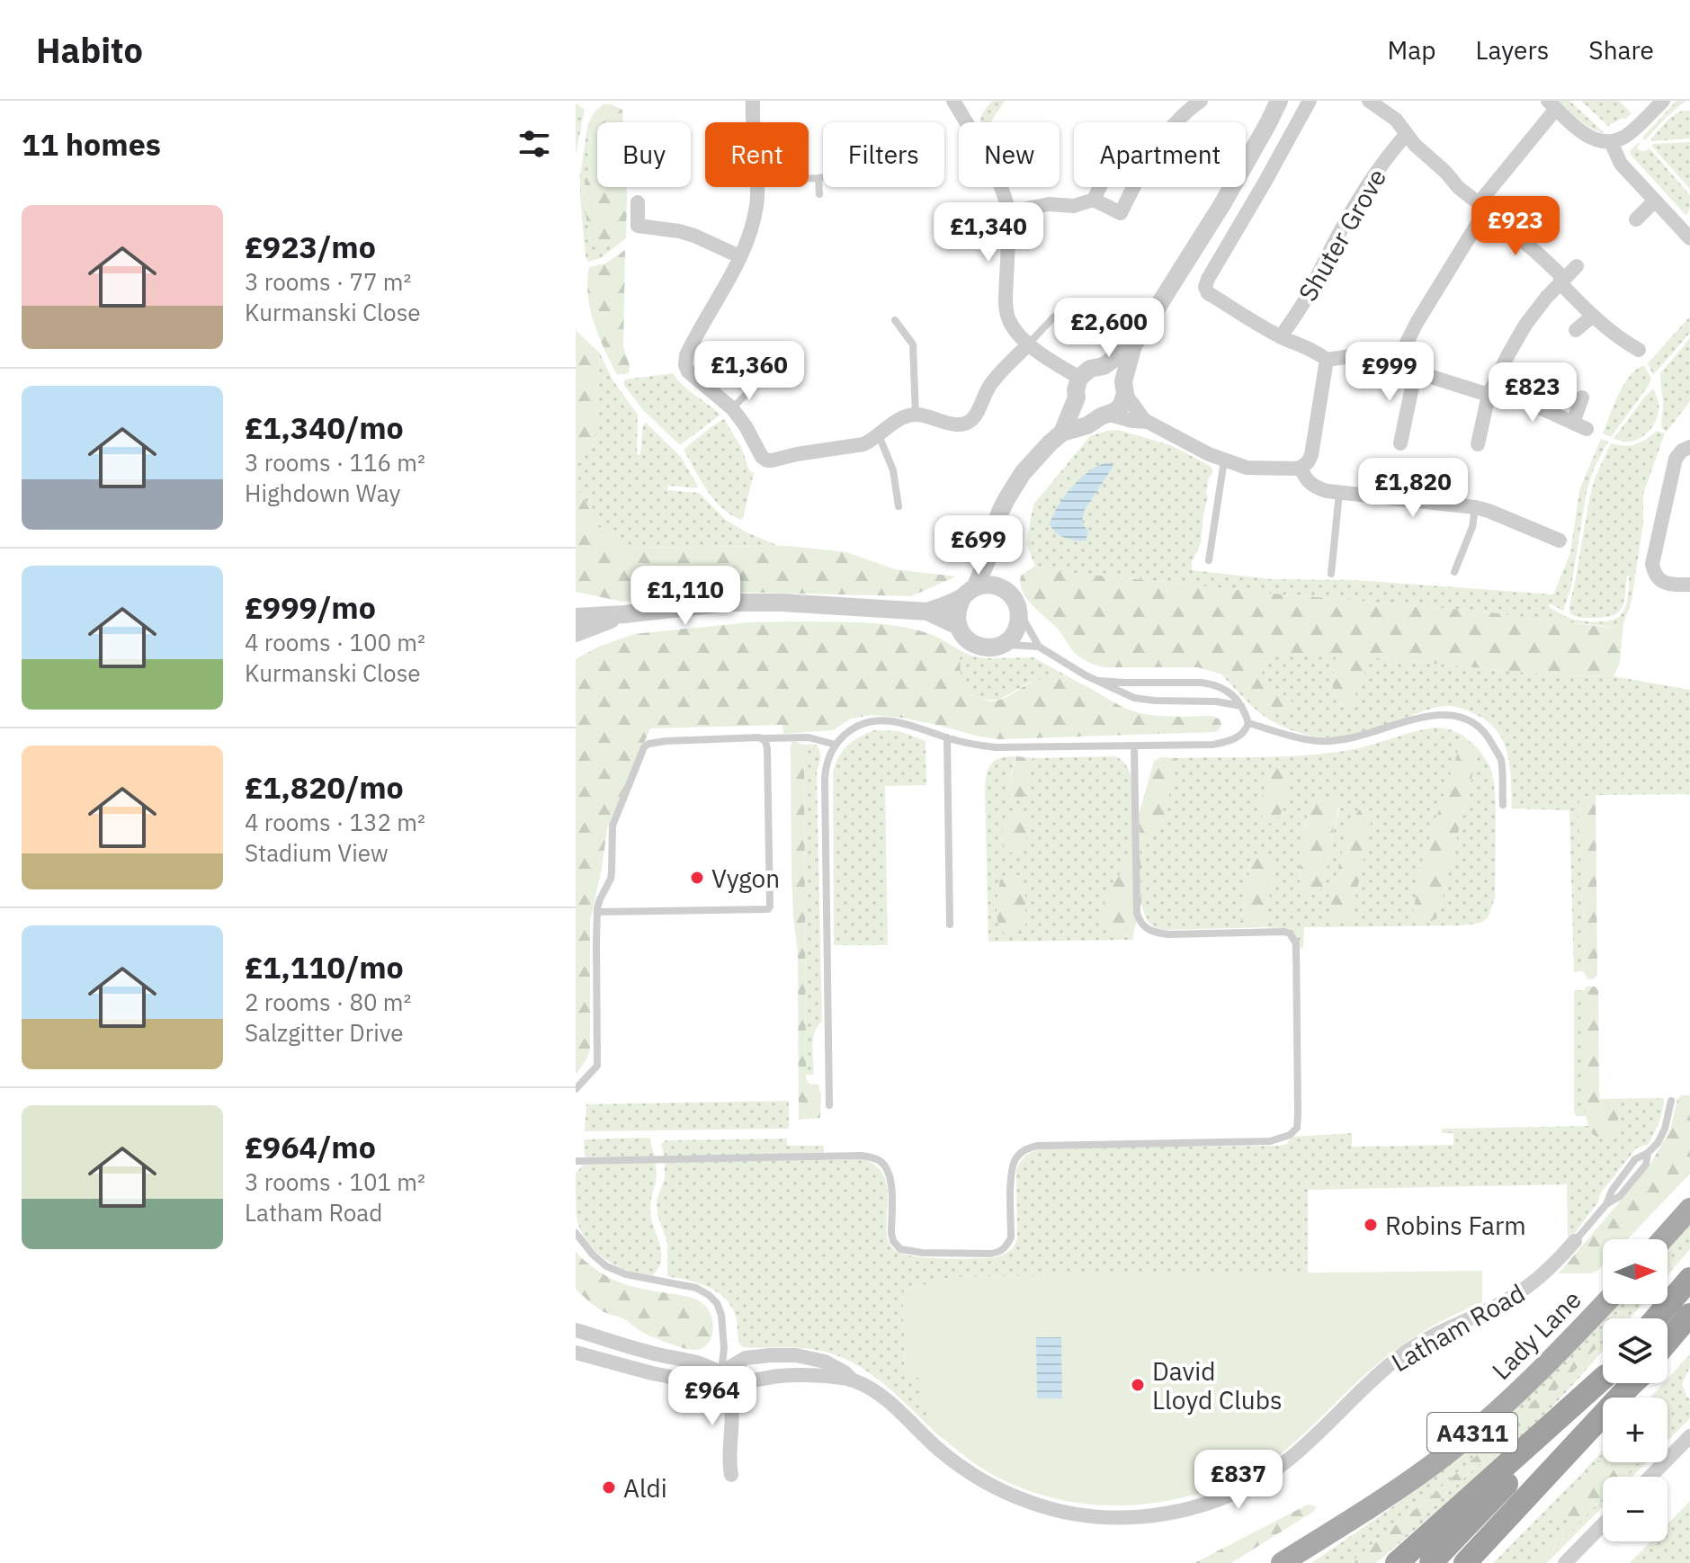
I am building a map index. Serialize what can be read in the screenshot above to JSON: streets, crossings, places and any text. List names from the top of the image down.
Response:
{
  "streets": {
    "main road": ["Lady Lane", "A4311"],
    "street": ["Shuter Grove", "Latham Road"]
  },
  "places": [
    "Vygon",
    "Robins Farm",
    "David Lloyd Clubs",
    "Aldi"
  ],
  "north": "right",
  "page": {
    "header": "Habito",
    "nav": ["Map", "Layers", "Share"],
    "heading": "11 homes",
    "chip": [
      "Buy",
      "Rent",
      "Filters",
      "New",
      "Apartment"
    ],
    "list": [
      {
        "name": "£923/mo",
        "note": "3 rooms · 77 m² · Kurmanski Close"
      },
      {
        "name": "£1,340/mo",
        "note": "3 rooms · 116 m² · Highdown Way"
      },
      {
        "name": "£999/mo",
        "note": "4 rooms · 100 m² · Kurmanski Close"
      },
      {
        "name": "£1,820/mo",
        "note": "4 rooms · 132 m² · Stadium View"
      },
      {
        "name": "£1,110/mo",
        "note": "2 rooms · 80 m² · Salzgitter Drive"
      },
      {
        "name": "£964/mo",
        "note": "3 rooms · 101 m² · Latham Road"
      }
    ],
    "price": [
      "£923",
      "£1,340",
      "£2,600",
      "£1,360",
      "£999",
      "£823",
      "£1,820",
      "£699",
      "£1,110",
      "£964",
      "£837"
    ],
    "map_buttons": ["+", "−"]
  }
}
